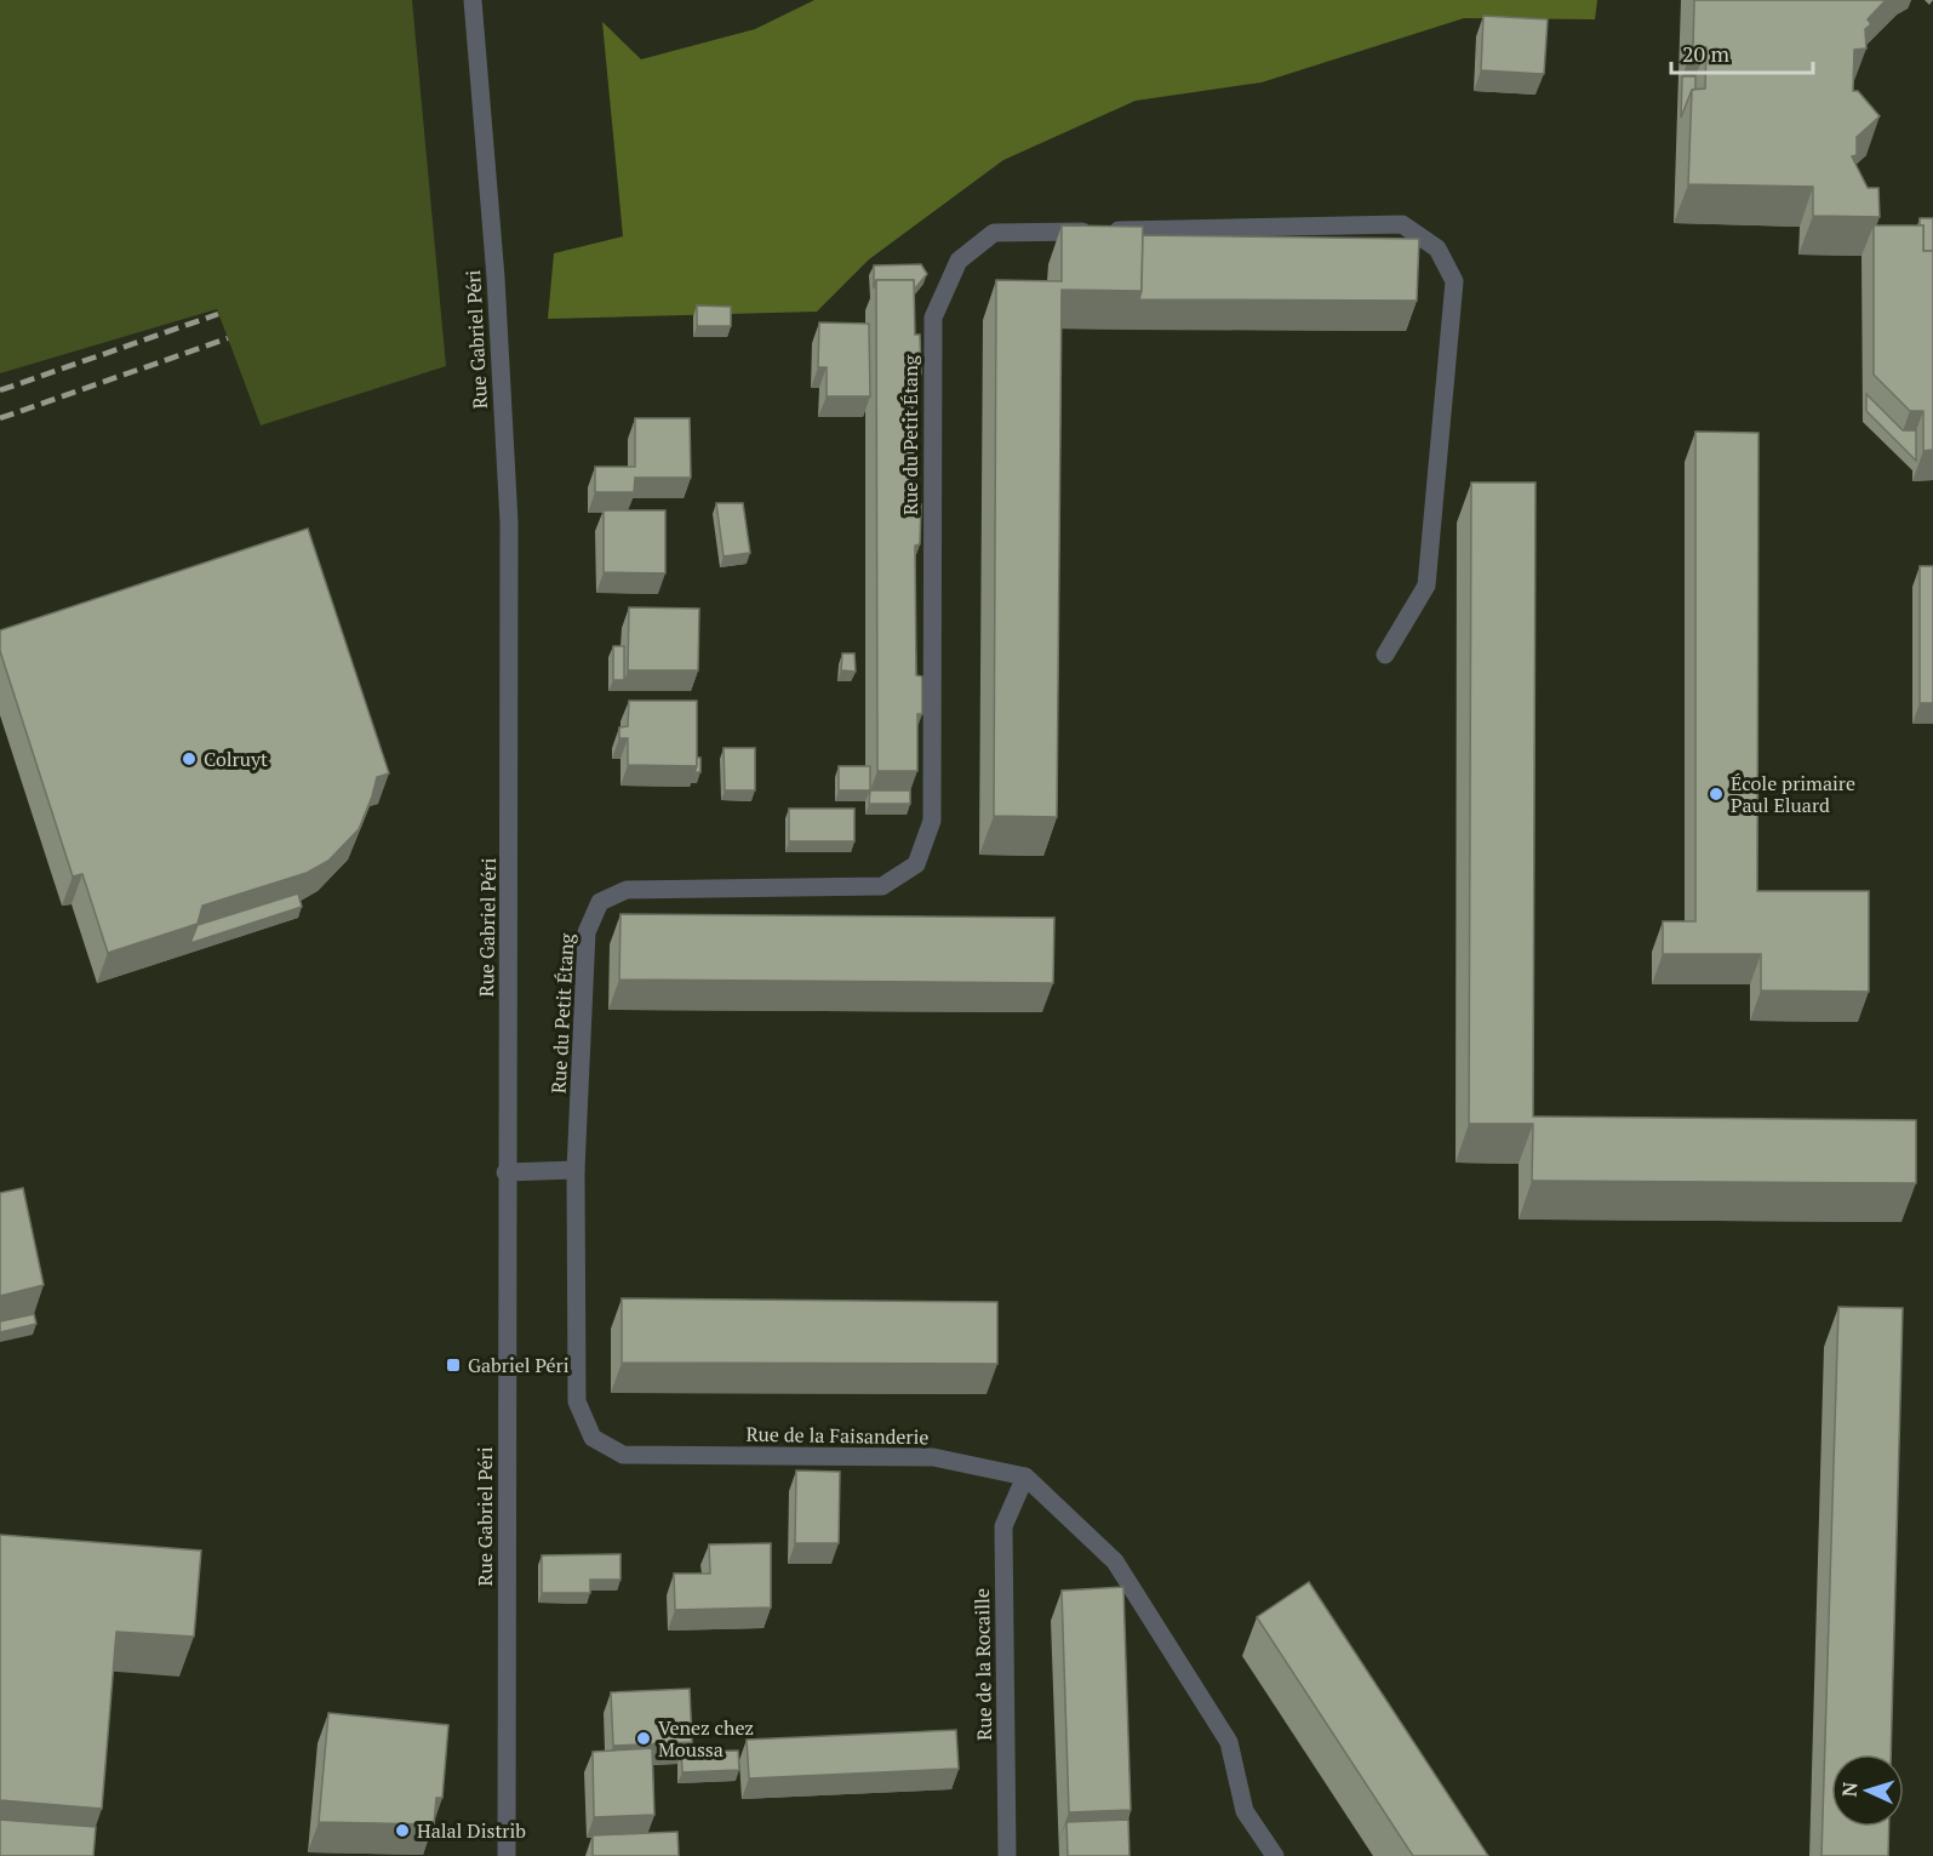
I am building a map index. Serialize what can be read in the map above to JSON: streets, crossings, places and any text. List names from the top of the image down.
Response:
{
  "streets": {
    "street": [
      "Rue Gabriel Péri",
      "Rue du Petit Étang",
      "Rue de la Faisanderie",
      "Rue de la Rocaille"
    ]
  },
  "crossings": [
    ["Rue du Petit Étang", "Rue de la Faisanderie"],
    ["Rue de la Faisanderie", "Rue de la Rocaille"]
  ],
  "places": {
    "other": [
      "Colruyt",
      "École primaire Paul Eluard",
      "Venez chez Moussa",
      "Halal Distrib"
    ],
    "transit": ["Gabriel Péri"]
  },
  "scale_bar": "20 m",
  "north": "left"
}
